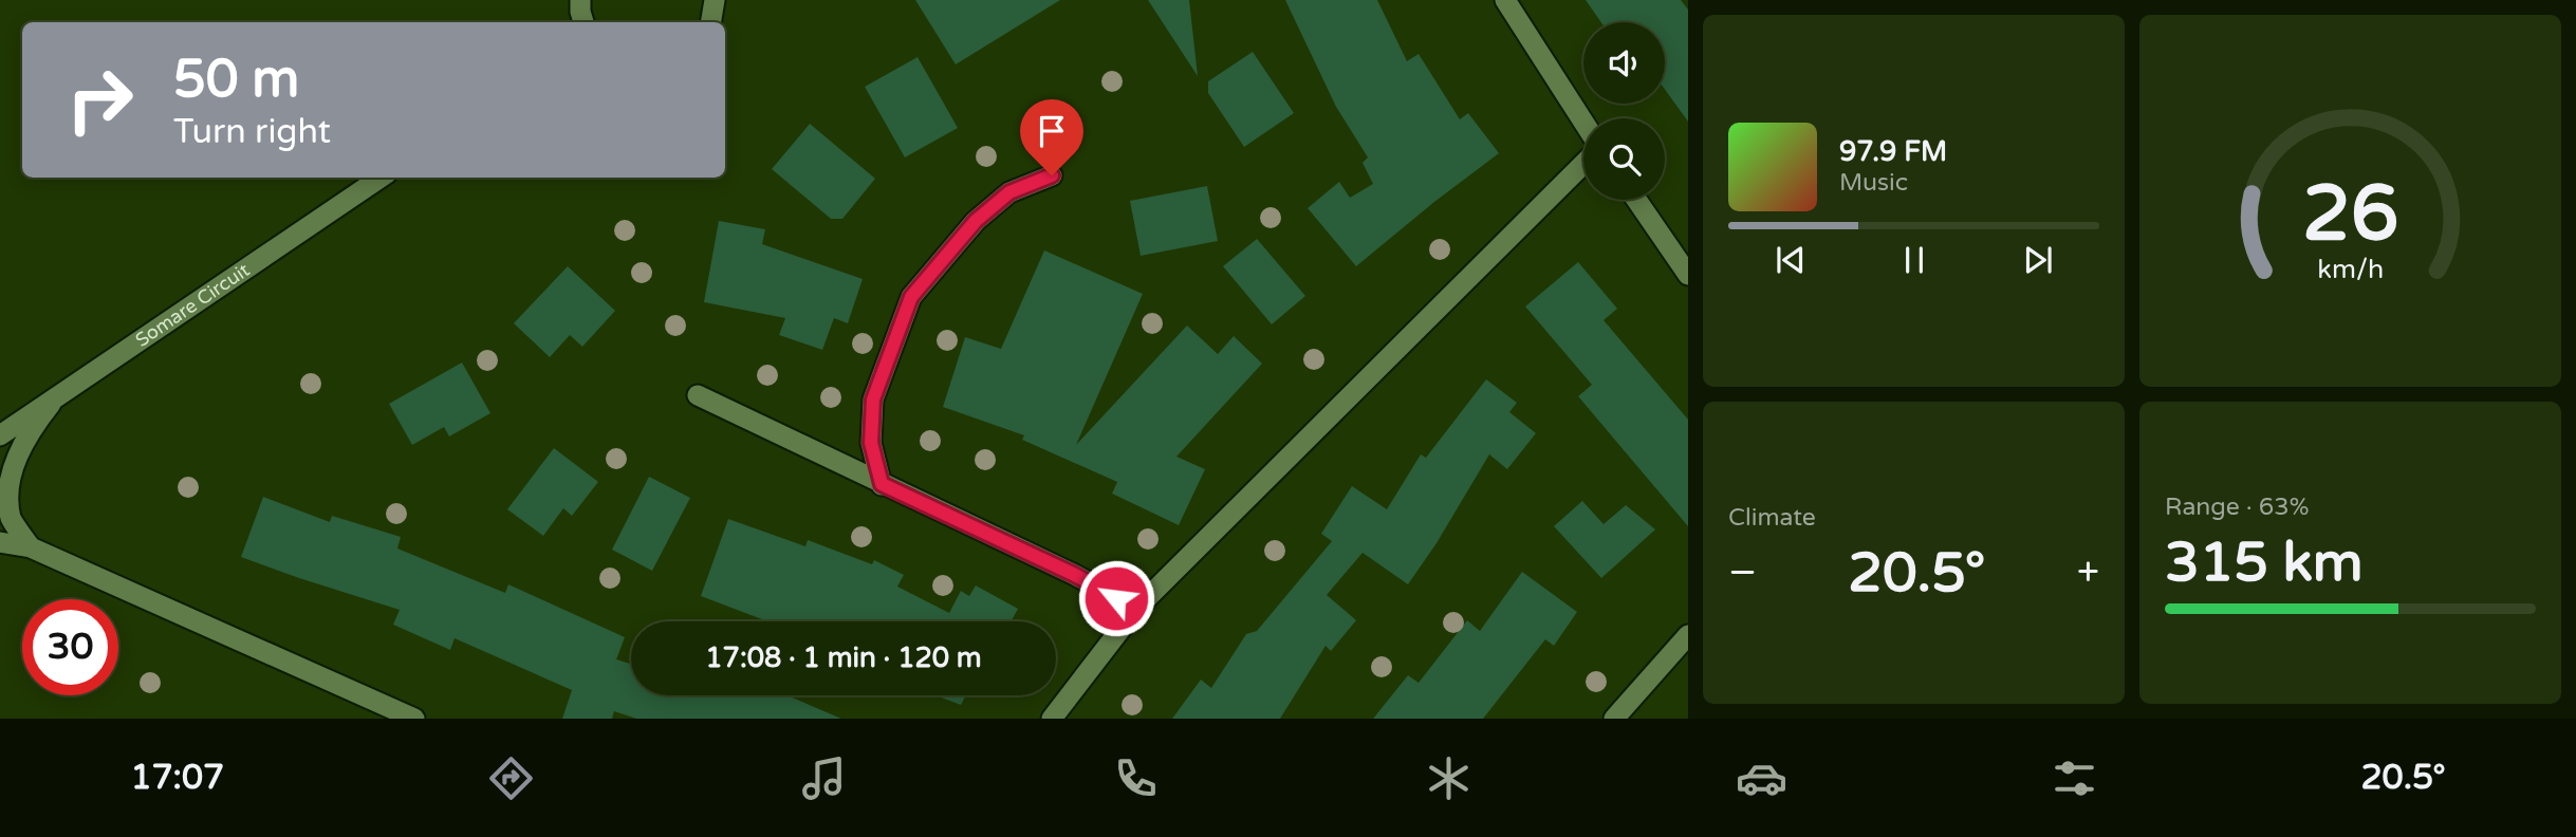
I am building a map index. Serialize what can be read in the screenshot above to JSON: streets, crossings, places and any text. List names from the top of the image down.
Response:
{
  "streets": {
    "street": ["Somare Circuit"]
  },
  "page": {
    "turn": ["50 m", "Turn right"],
    "song": ["97.9 FM", "Music"],
    "tile": [
      "Climate",
      ["Range · 63%", "315 km"]
    ],
    "heat": ["−", "20.5°", "+"],
    "limit": "30",
    "trip": "17:08 · 1 min · 120 m",
    "tabs": ["17:07", "20.5°"],
    "gauge": ["26", "km/h"]
  }
}
